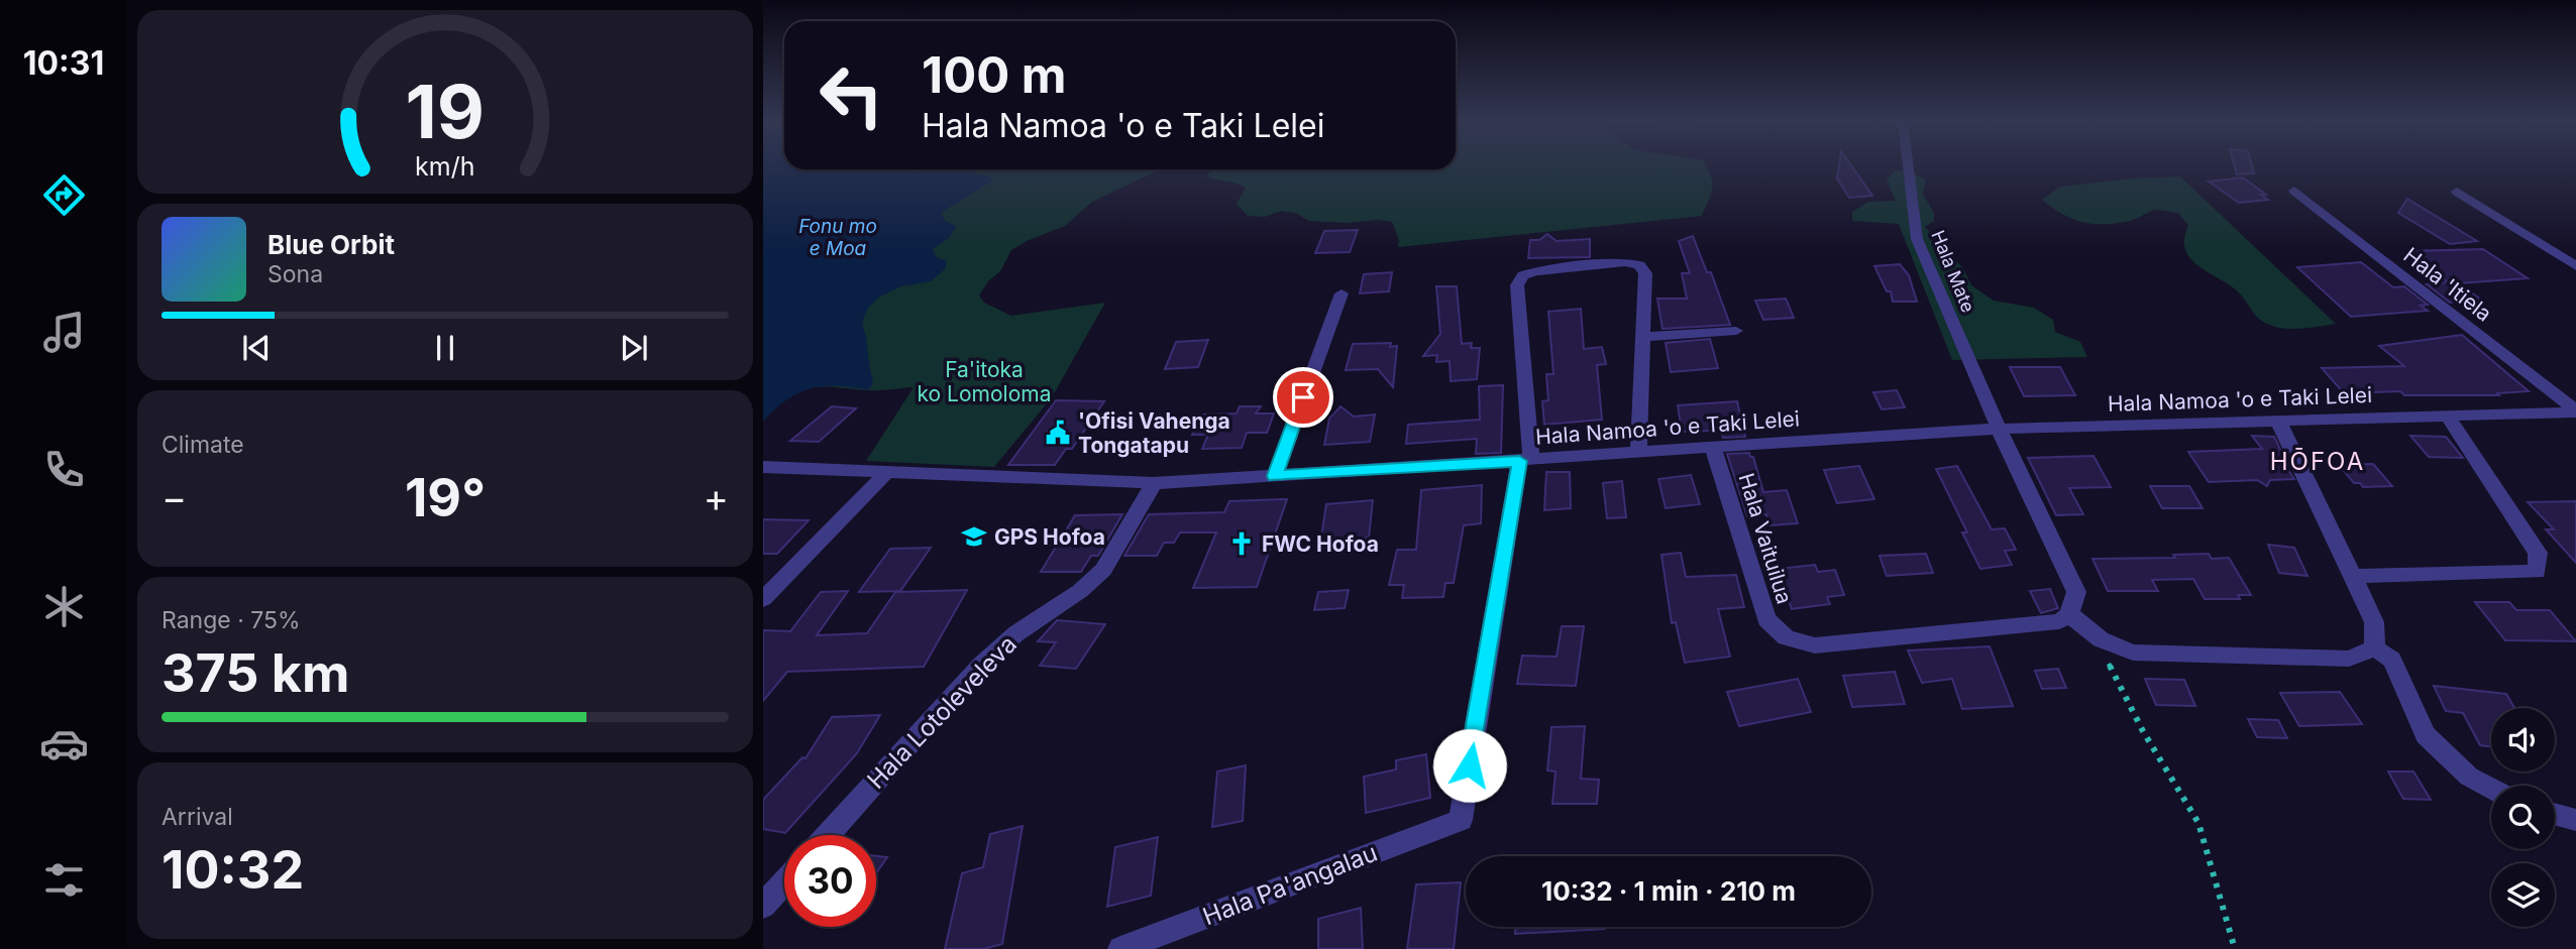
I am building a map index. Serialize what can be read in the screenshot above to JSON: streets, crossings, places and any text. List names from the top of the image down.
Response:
{
  "streets": {
    "street": [
      "Hala Mate",
      "Hala 'Itiela",
      "Hala Namoa 'o e Taki Lelei",
      "Hala Vaituilua",
      "Hala Lotoleveleva",
      "Hala Pa'angalau"
    ]
  },
  "crossings": [
    ["Hala Mate", "Hala Namoa 'o e Taki Lelei"],
    ["Hala Mate", "Hala Vaituilua"],
    ["Hala 'Itiela", "Hala Namoa 'o e Taki Lelei"],
    ["Hala Namoa 'o e Taki Lelei", "Hala Vaituilua"],
    ["Hala Namoa 'o e Taki Lelei", "Hala Lotoleveleva"],
    ["Hala Namoa 'o e Taki Lelei", "Hala Pa'angalau"]
  ],
  "districts": ["HŌFOA"],
  "water": ["Fonu mo e Moa"],
  "parks": ["Fa'itoka ko Lomoloma"],
  "places": {
    "public building": ["'Ofisi Vahenga Tongatapu"],
    "school or university": ["GPS Hofoa"],
    "church": ["FWC Hofoa"]
  },
  "page": {
    "tabs": "10:31",
    "turn": ["100 m", "Hala Namoa 'o e Taki Lelei"],
    "song": ["Blue Orbit", "Sona"],
    "tile": [
      "Climate",
      ["Range · 75%", "375 km"],
      ["Arrival", "10:32"]
    ],
    "heat": ["−", "19°", "+"],
    "limit": "30",
    "trip": "10:32 · 1 min · 210 m",
    "gauge": ["19", "km/h"]
  }
}
